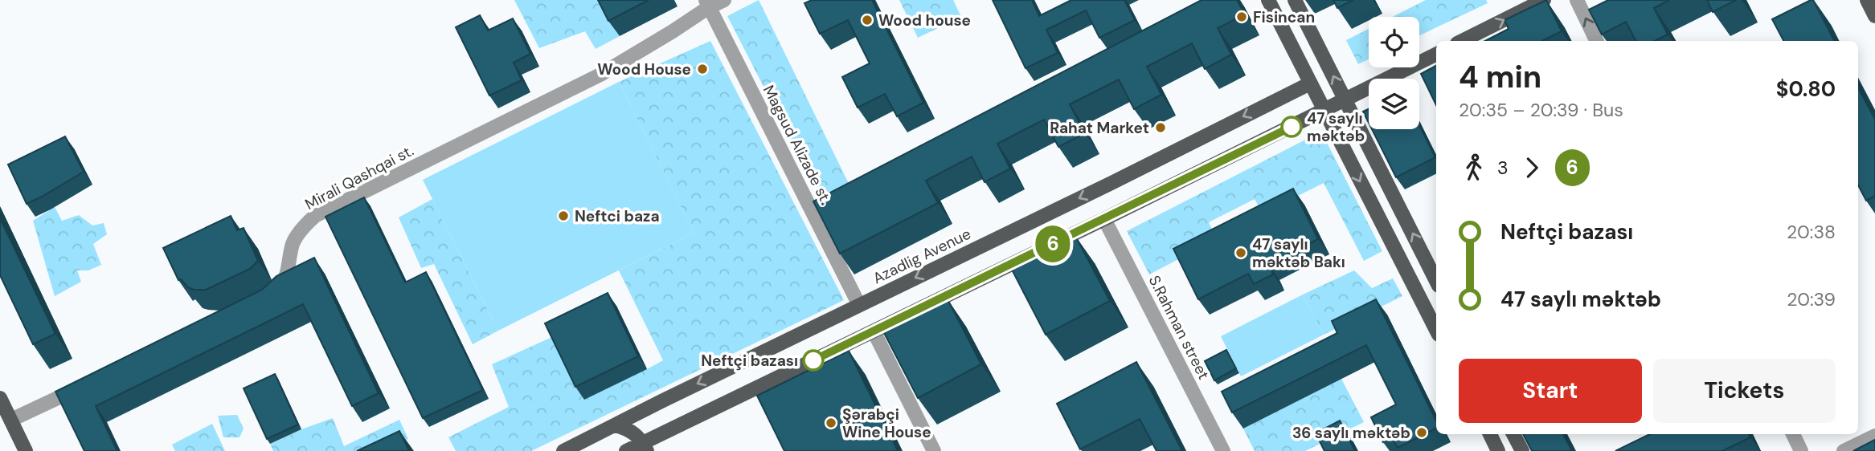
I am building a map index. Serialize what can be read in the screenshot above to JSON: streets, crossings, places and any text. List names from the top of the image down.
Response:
{
  "streets": {
    "main road": ["Azadlig Avenue"],
    "street": ["Magsud Alizade st.", "Mirali Qashqai st.", "S.Rahman street"]
  },
  "crossings": [
    ["Magsud Alizade st.", "Mirali Qashqai st."],
    ["Magsud Alizade st.", "Azadlig Avenue"]
  ],
  "places": [
    "Fisincan",
    "Wood house",
    "Wood House",
    "47 saylı məktəb",
    "Rahat Market",
    "Neftci baza",
    "47 saylı məktəb Bakı",
    "Neftçi bazası",
    "Şərabçi Wine House",
    "36 saylı məktəb"
  ],
  "lines": ["bus line 6"],
  "page": {
    "on_map": "6",
    "heading": ["4 min", "20:35 – 20:39 · Bus", "$0.80"],
    "legs": ["3", "6"],
    "list": [
      {
        "name": "Neftçi bazası",
        "value": "20:38"
      },
      {
        "name": "47 saylı məktəb",
        "value": "20:39"
      }
    ],
    "buttons": ["Start", "Tickets"]
  }
}
